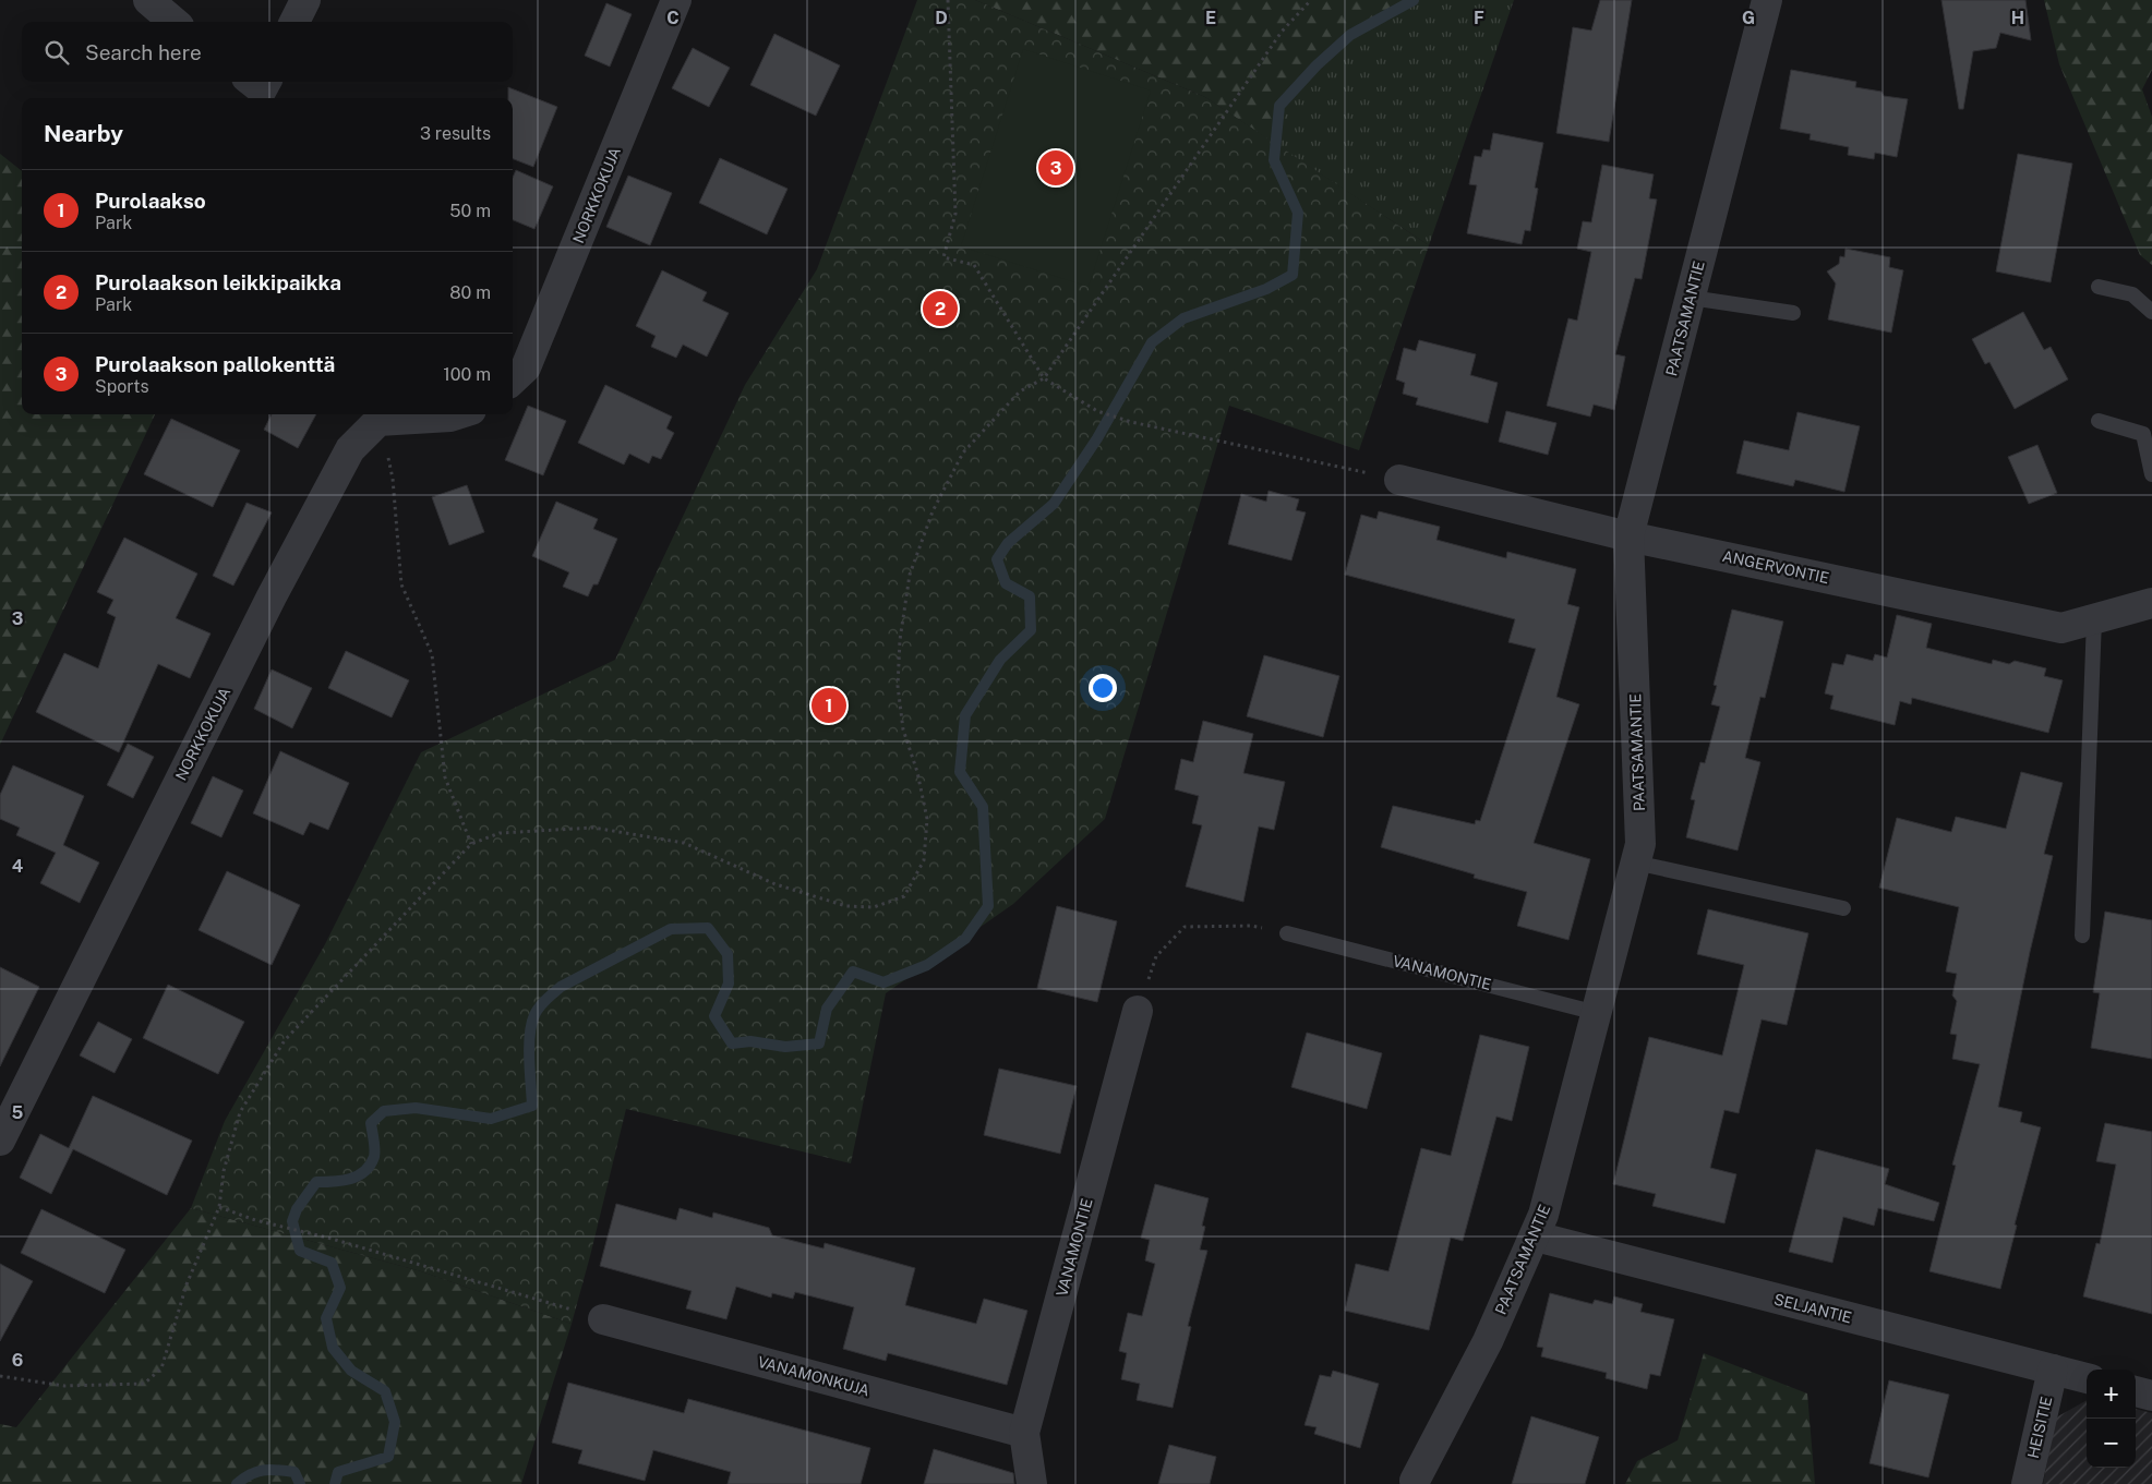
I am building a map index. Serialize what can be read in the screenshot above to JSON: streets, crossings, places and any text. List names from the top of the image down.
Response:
{
  "streets": {
    "street": [
      "NORKKOKUJA",
      "PAATSAMANTIE",
      "ANGERVONTIE",
      "VANAMONTIE",
      "SELJANTIE",
      "VANAMONKUJA",
      "HEISITIE"
    ]
  },
  "crossings": [
    ["PAATSAMANTIE", "ANGERVONTIE"],
    ["PAATSAMANTIE", "VANAMONTIE"],
    ["PAATSAMANTIE", "SELJANTIE"],
    ["VANAMONTIE", "VANAMONKUJA"],
    ["SELJANTIE", "HEISITIE"]
  ],
  "page": {
    "search": "Search here",
    "heading": ["Nearby", "3 results"],
    "pins": ["3", "2", "1"],
    "list": [
      {
        "mark": "1",
        "name": "Purolaakso",
        "note": "Park",
        "value": "50 m"
      },
      {
        "mark": "2",
        "name": "Purolaakson leikkipaikka",
        "note": "Park",
        "value": "80 m"
      },
      {
        "mark": "3",
        "name": "Purolaakson pallokenttä",
        "note": "Sports",
        "value": "100 m"
      }
    ],
    "map_buttons": ["+", "−"]
  },
  "grid": {
    "columns": [
      "C",
      "D",
      "E",
      "F",
      "G",
      "H"
    ],
    "rows": [
      "3",
      "4",
      "5",
      "6"
    ]
  }
}
